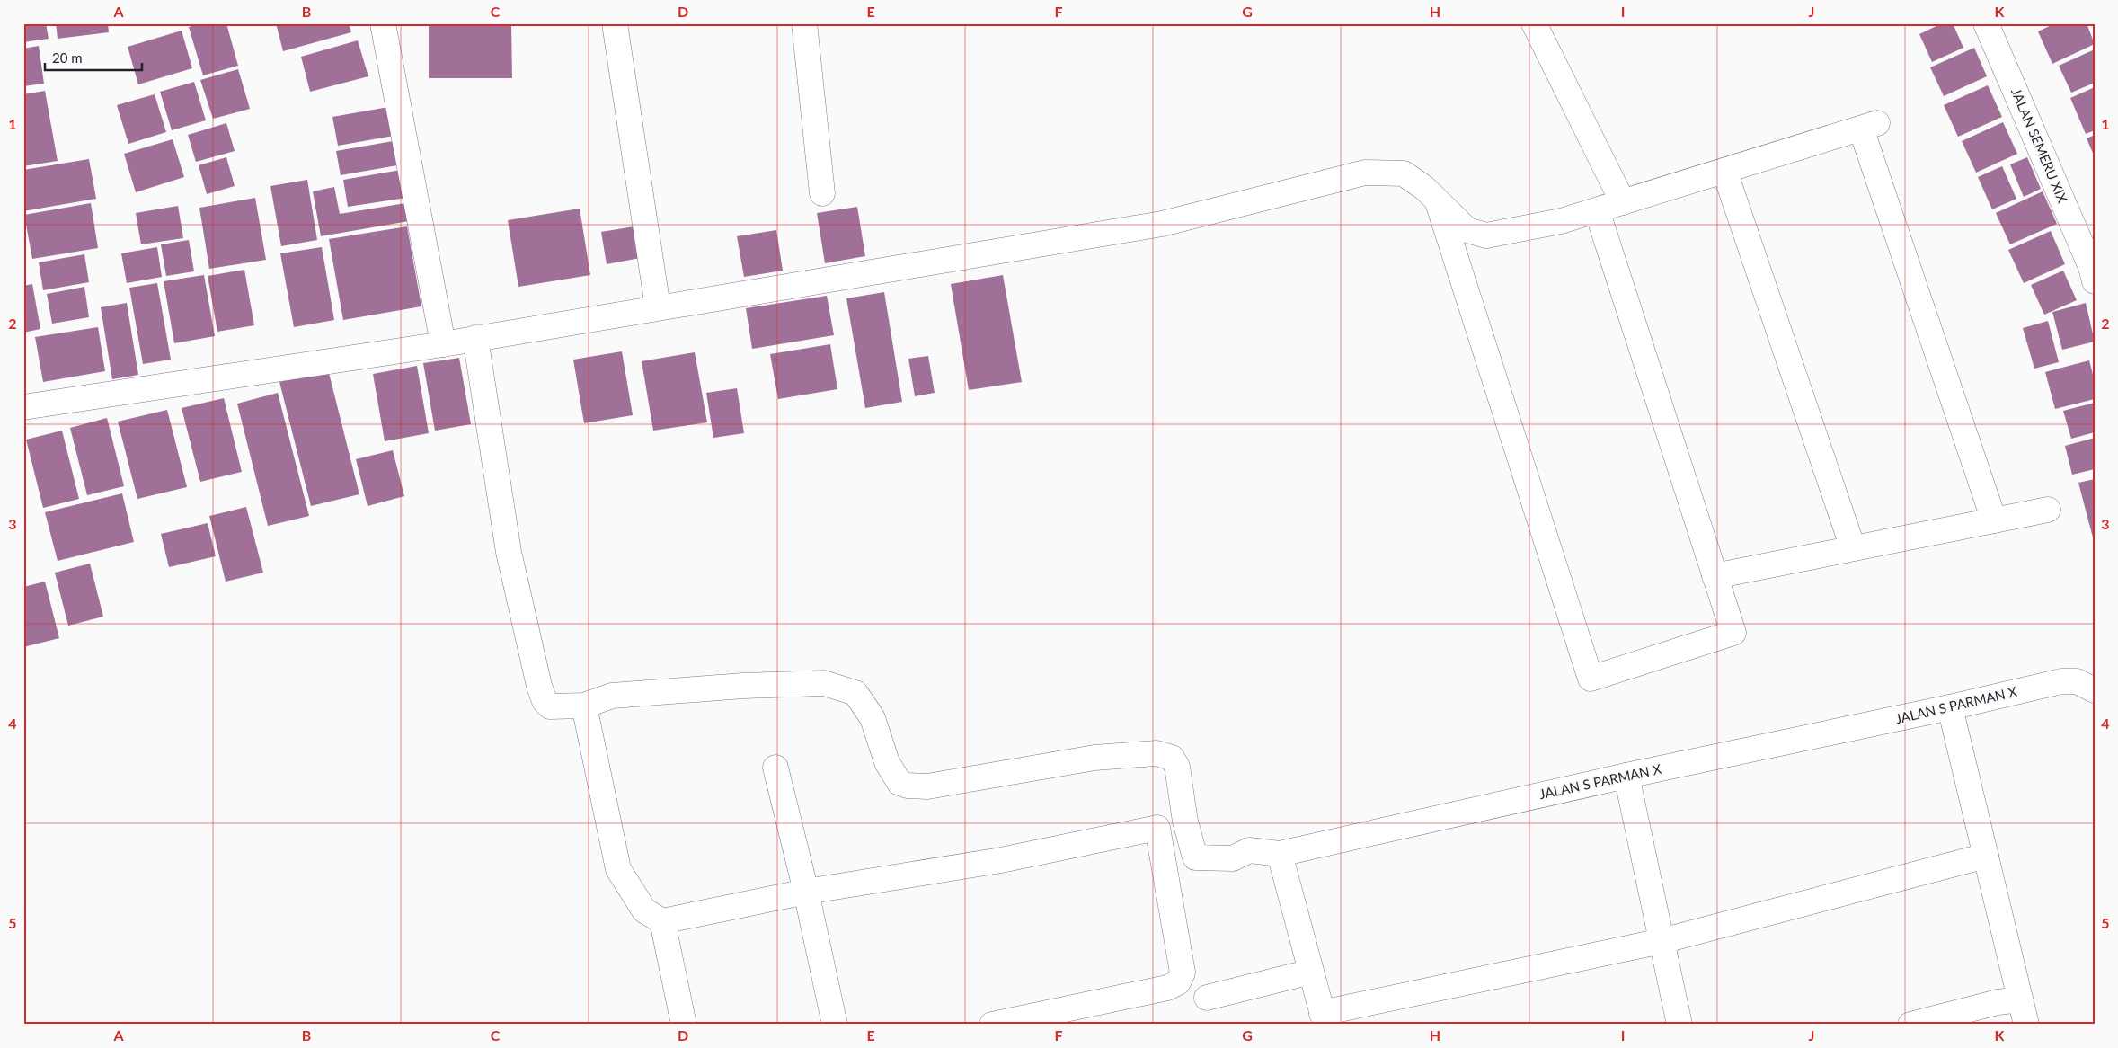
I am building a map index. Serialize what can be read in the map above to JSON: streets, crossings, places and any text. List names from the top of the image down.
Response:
{
  "streets": {
    "street": ["JALAN SEMERU XIX", "JALAN S PARMAN X"]
  },
  "scale_bar": "20 m",
  "grid": {
    "columns": [
      "A",
      "B",
      "C",
      "D",
      "E",
      "F",
      "G",
      "H",
      "I",
      "J",
      "K"
    ],
    "rows": [
      "1",
      "2",
      "3",
      "4",
      "5"
    ]
  }
}
